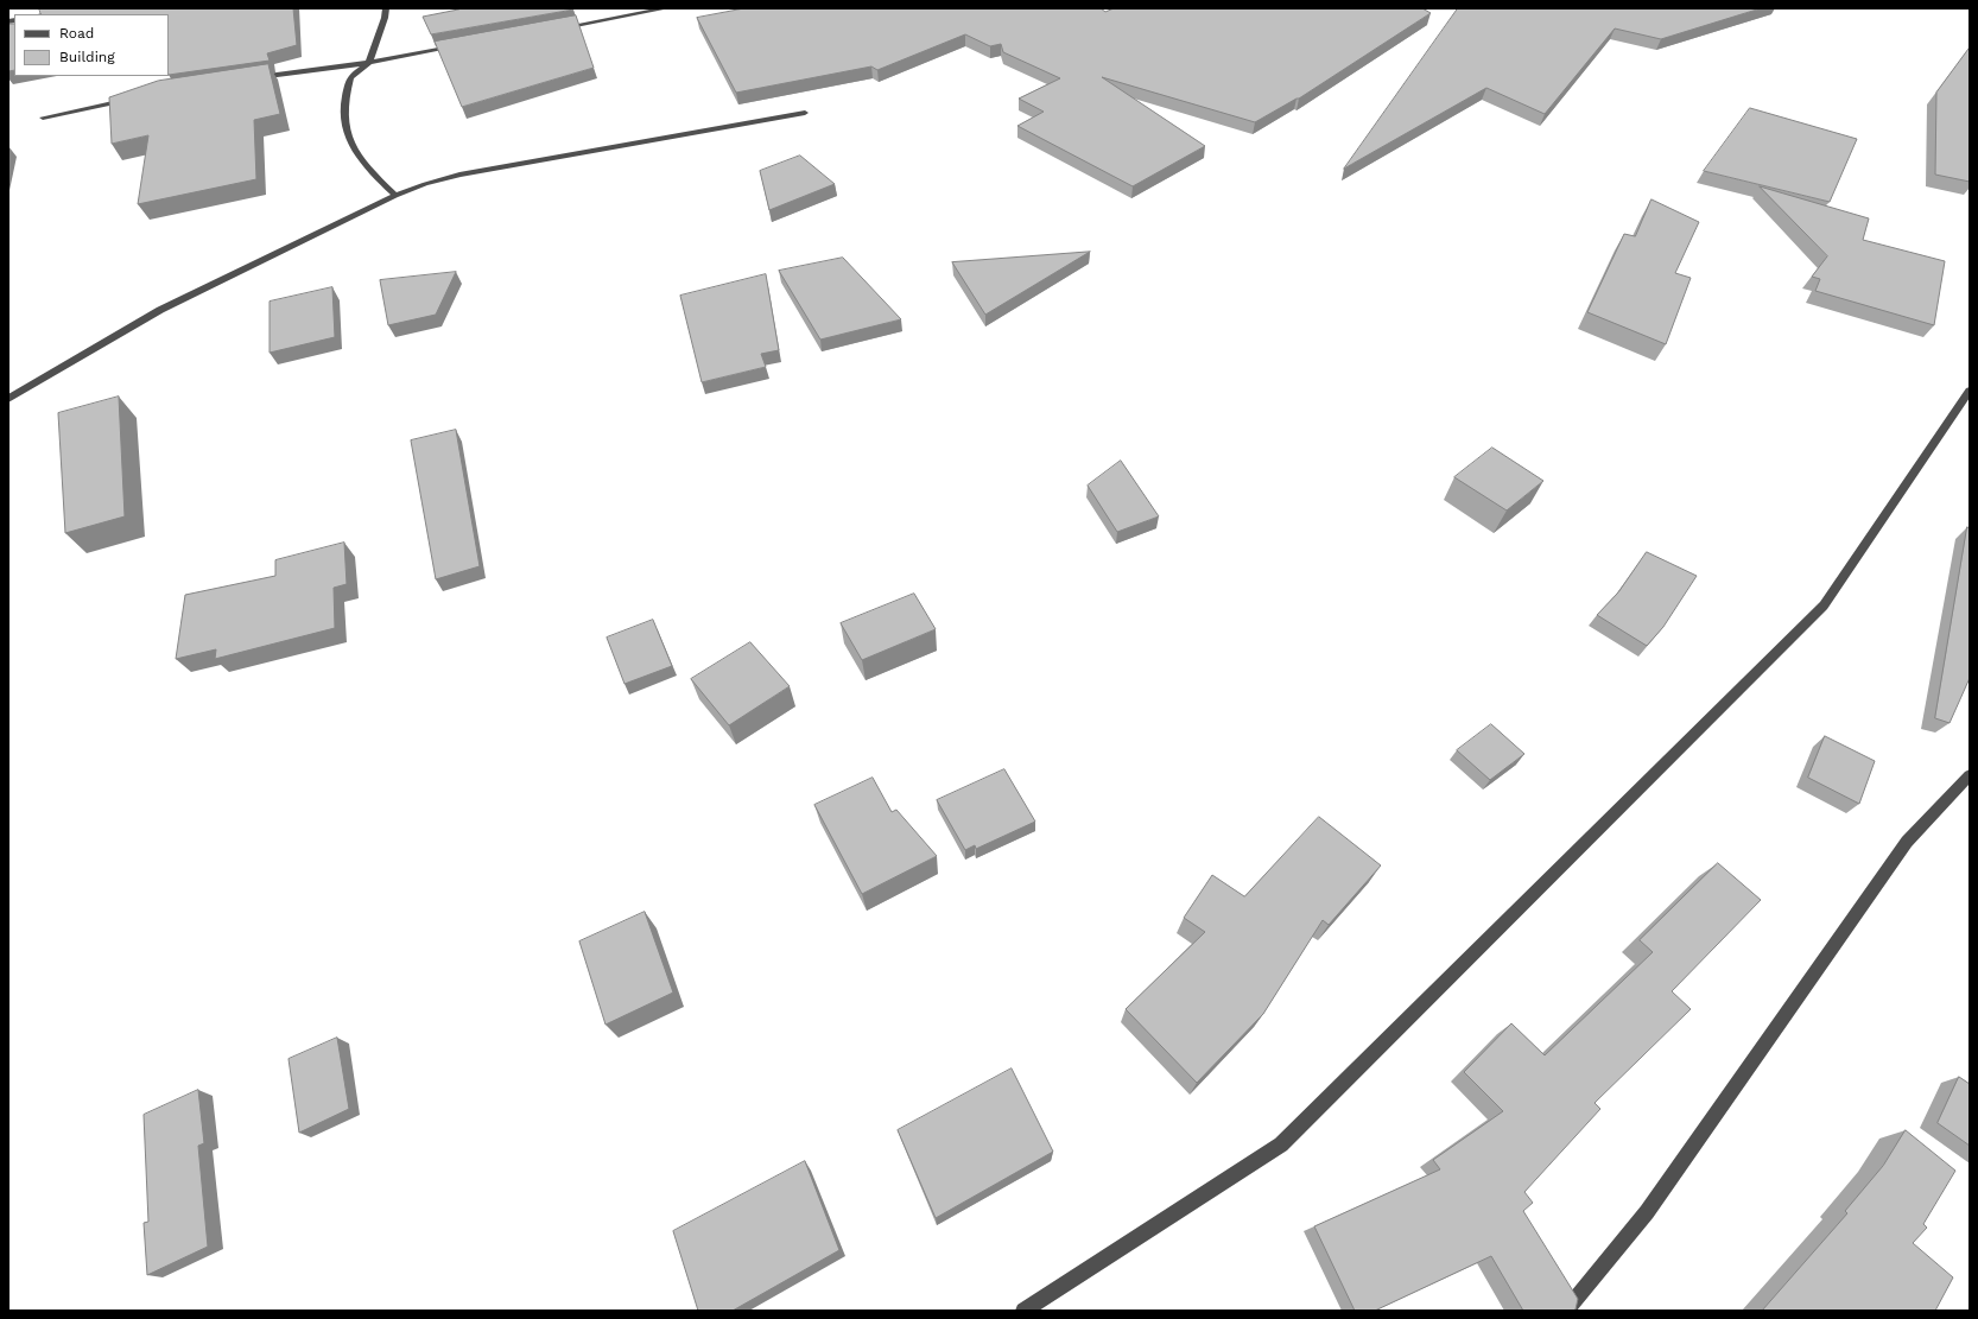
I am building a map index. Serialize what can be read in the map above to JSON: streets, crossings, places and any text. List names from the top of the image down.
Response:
{
  "legend": ["Road", "Building"]
}
